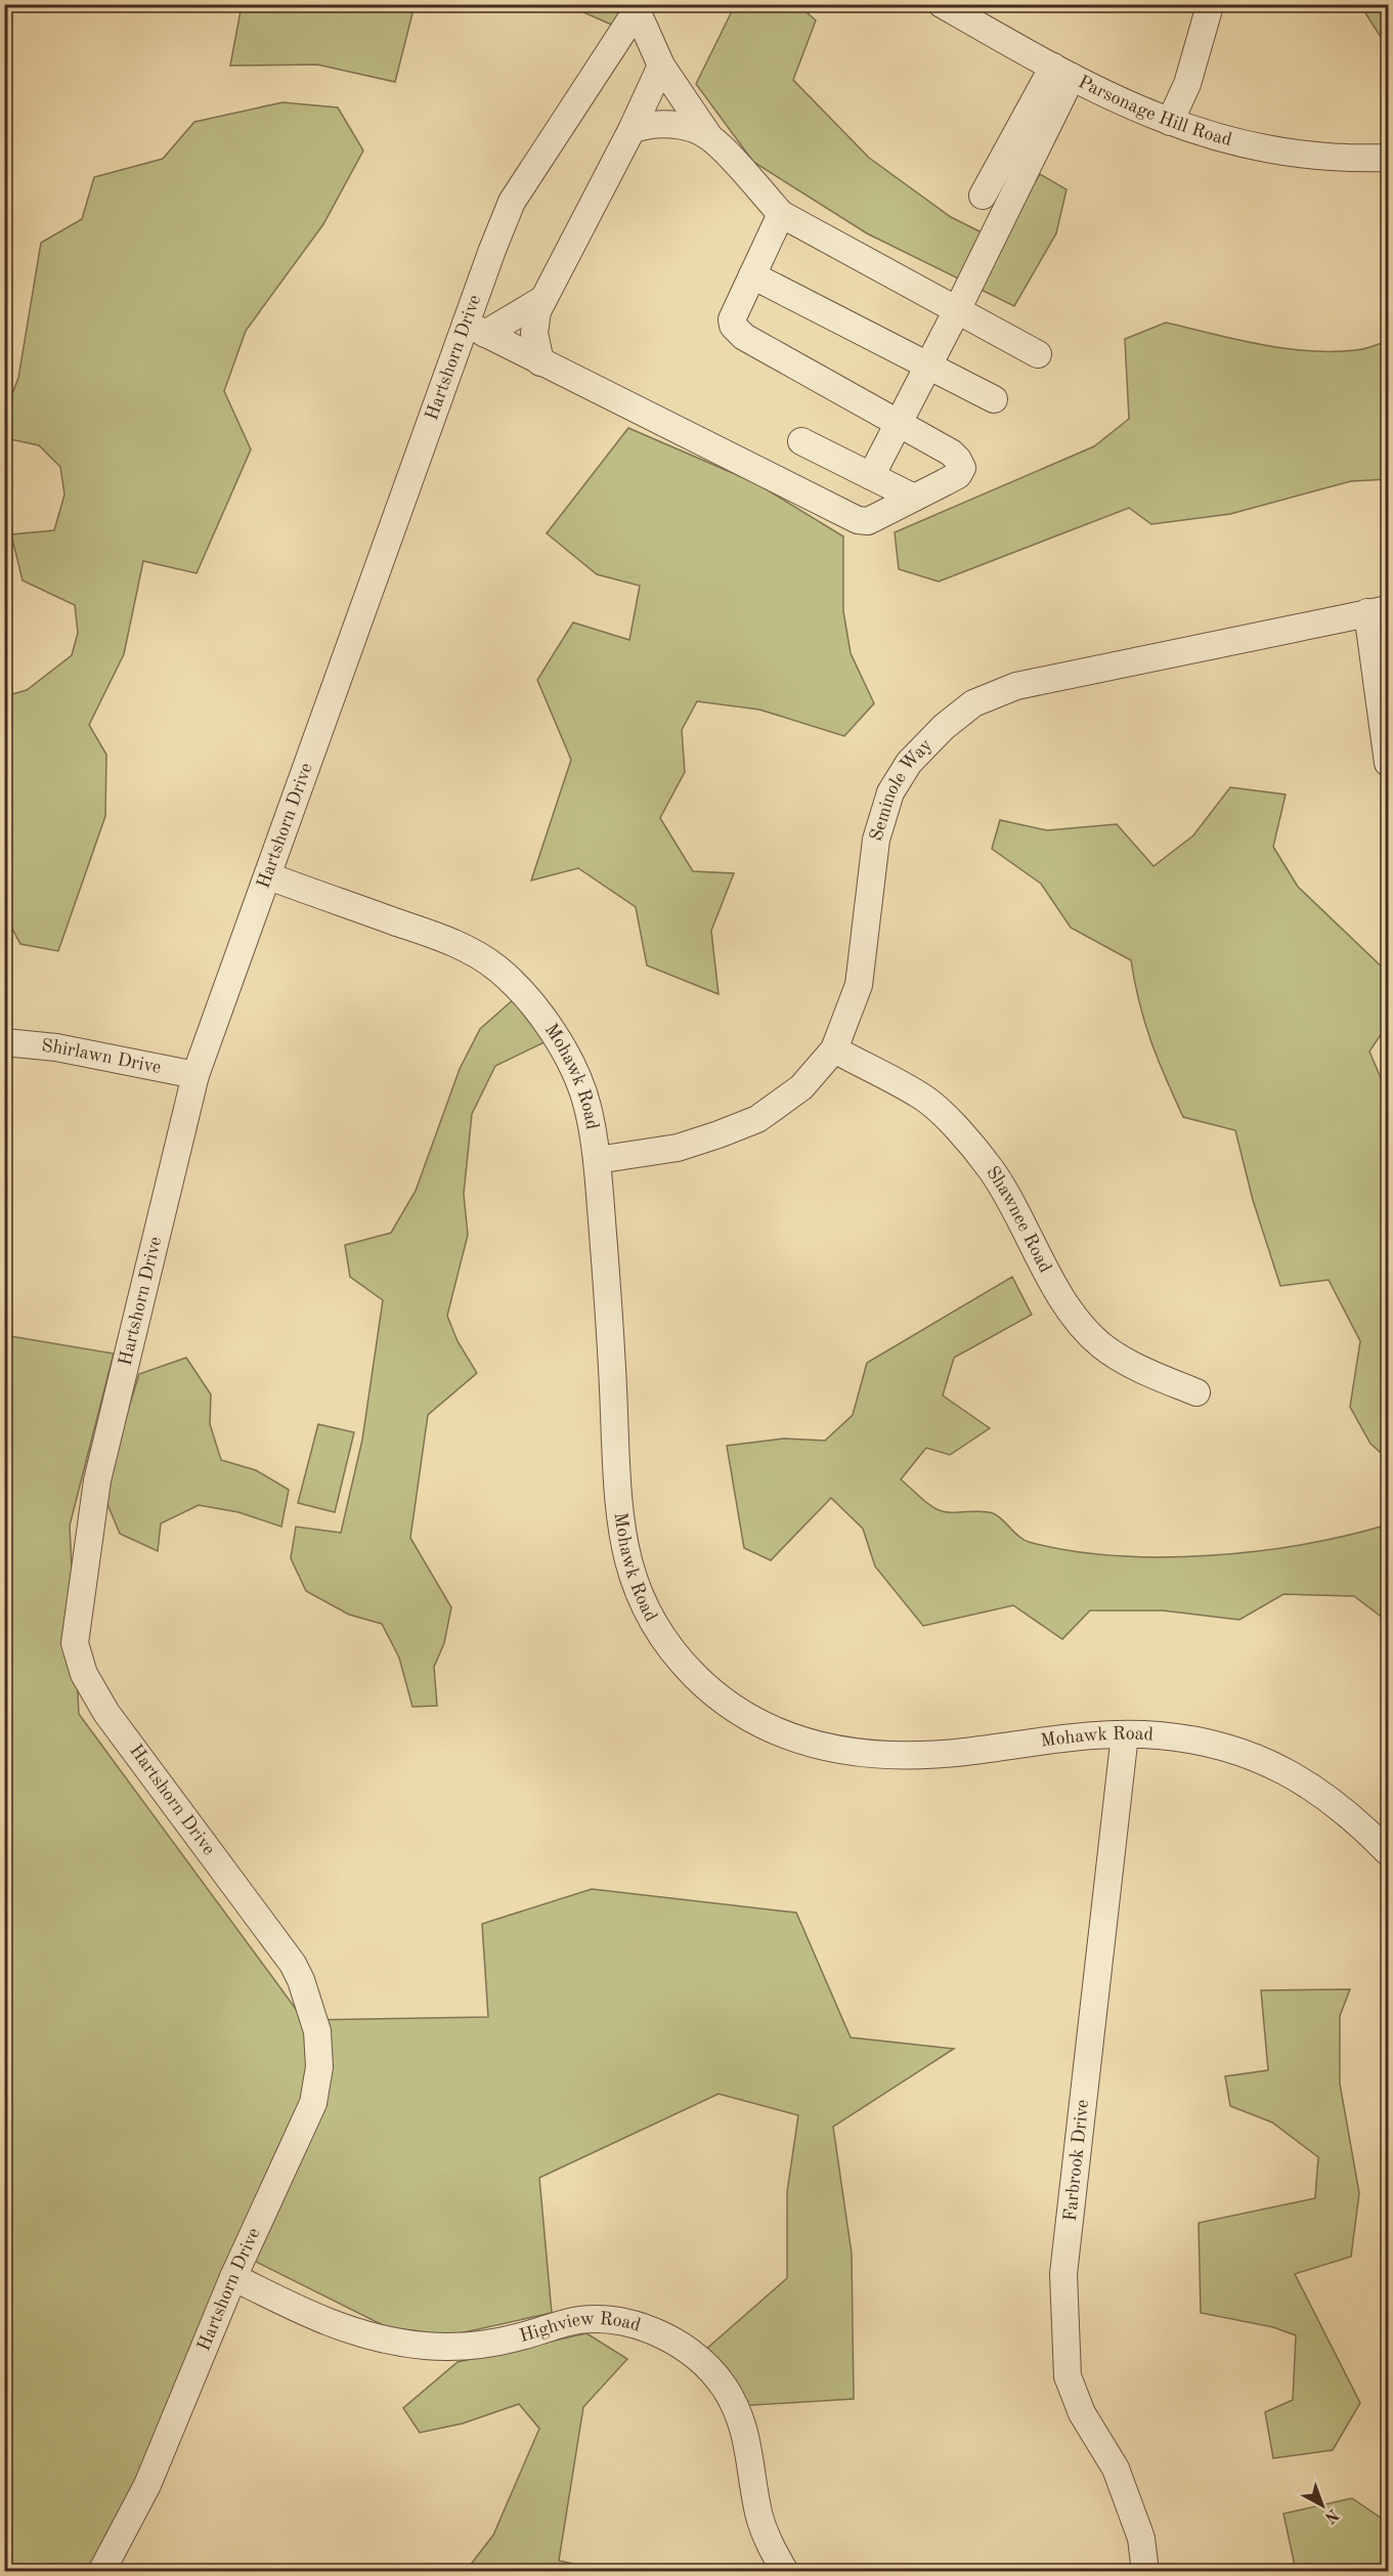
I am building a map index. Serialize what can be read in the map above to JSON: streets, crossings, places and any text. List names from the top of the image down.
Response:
{
  "streets": {
    "street": [
      "Parsonage Hill Road",
      "Hartshorn Drive",
      "Seminole Way",
      "Shirlawn Drive",
      "Mohawk Road",
      "Shawnee Road",
      "Farbrook Drive",
      "Highview Road"
    ]
  },
  "crossings": [
    ["Hartshorn Drive", "Shirlawn Drive"],
    ["Hartshorn Drive", "Mohawk Road"],
    ["Hartshorn Drive", "Highview Road"],
    ["Seminole Way", "Mohawk Road"],
    ["Seminole Way", "Shawnee Road"],
    ["Mohawk Road", "Farbrook Drive"]
  ],
  "north": "bottom right"
}
